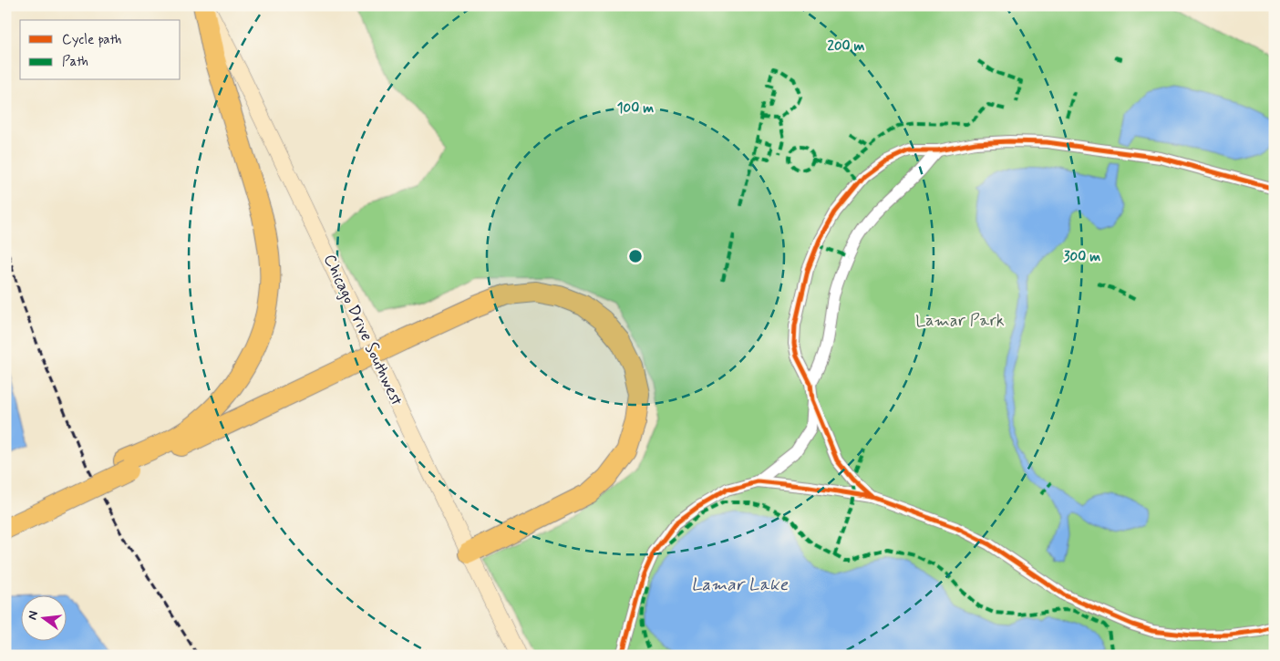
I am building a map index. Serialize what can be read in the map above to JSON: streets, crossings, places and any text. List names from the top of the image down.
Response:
{
  "streets": {
    "main road": ["Chicago Drive Southwest"]
  },
  "water": ["Lamar Lake"],
  "parks": ["Lamar Park"],
  "legend": ["Cycle path", "Path"],
  "north": "left",
  "rings": ["200 m", "100 m", "300 m"]
}
